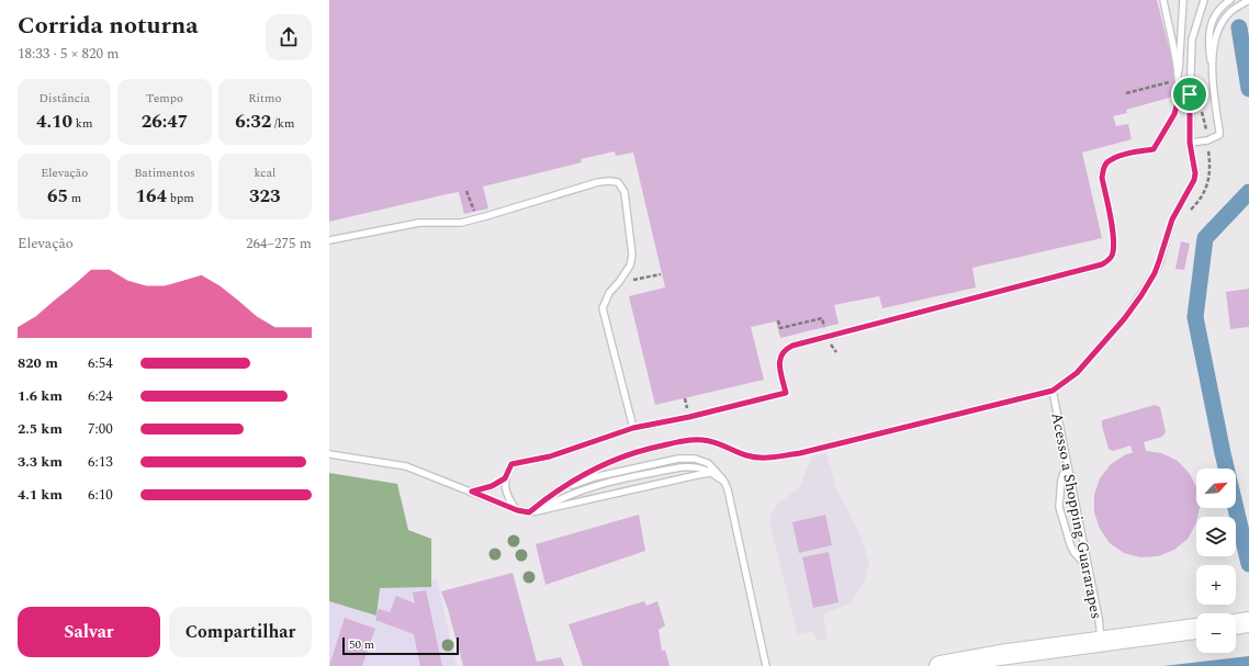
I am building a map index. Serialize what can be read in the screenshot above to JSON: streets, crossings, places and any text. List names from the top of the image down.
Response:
{
  "streets": {
    "lane": ["Acesso a Shopping Guararapes"]
  },
  "scale_bar": "50 m",
  "north": "top right",
  "page": {
    "heading": ["Corrida noturna", "18:33 · 5 × 820 m"],
    "stats": [
      ["Distância", "4.10 km"],
      ["Tempo", "26:47"],
      ["Ritmo", "6:32 /km"],
      ["Elevação", "65 m"],
      ["Batimentos", "164 bpm"],
      ["kcal", "323"]
    ],
    "chart": ["Elevação", "264–275 m"],
    "list": [
      {
        "name": "820 m",
        "note": "6:54"
      },
      {
        "name": "1.6 km",
        "note": "6:24"
      },
      {
        "name": "2.5 km",
        "note": "7:00"
      },
      {
        "name": "3.3 km",
        "note": "6:13"
      },
      {
        "name": "4.1 km",
        "note": "6:10"
      }
    ],
    "map_buttons": ["+", "−"],
    "buttons": ["Salvar", "Compartilhar"],
    "scale": "50 m"
  }
}
